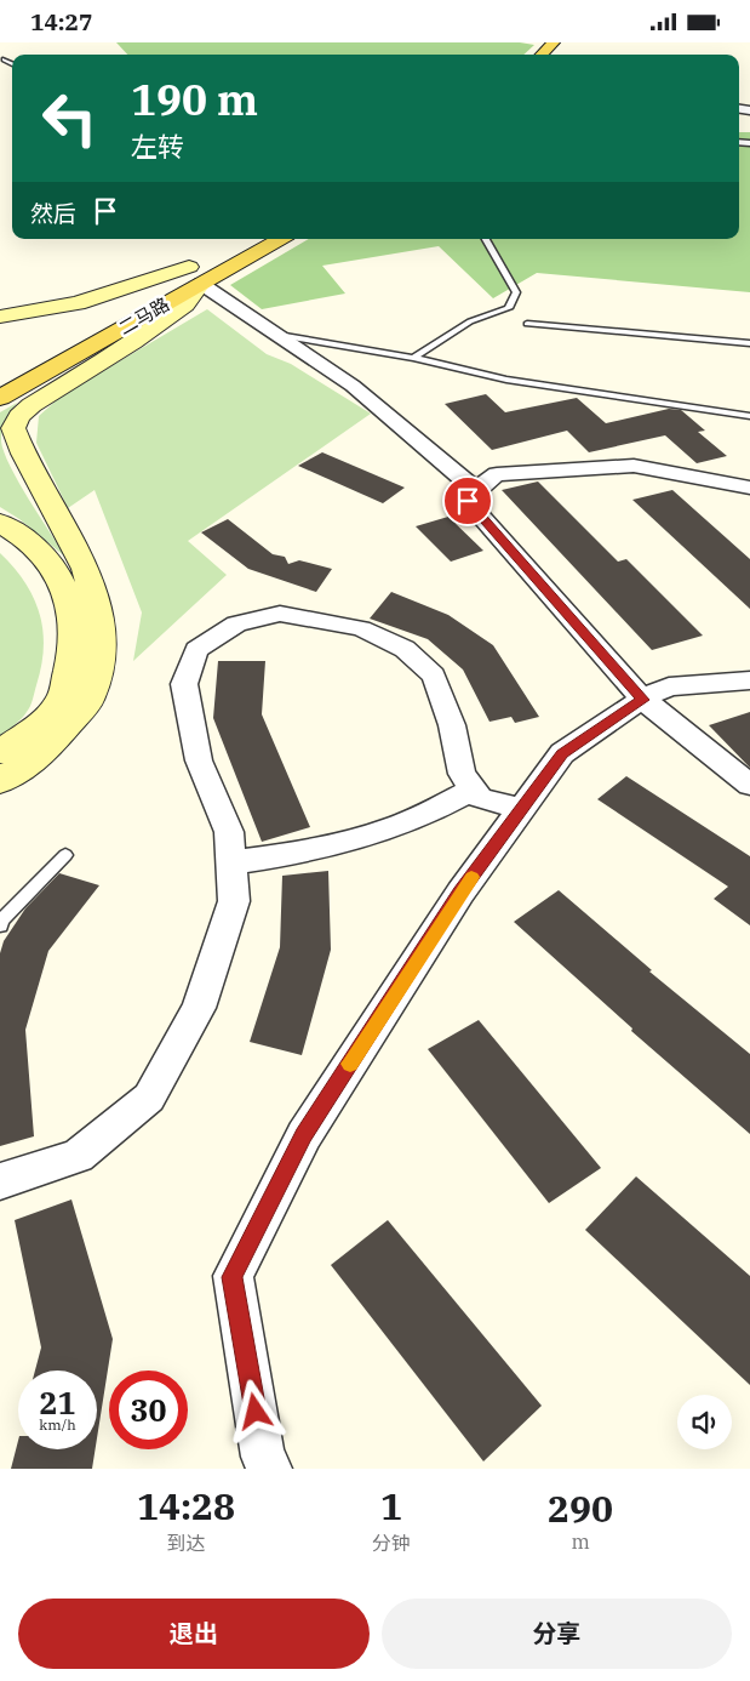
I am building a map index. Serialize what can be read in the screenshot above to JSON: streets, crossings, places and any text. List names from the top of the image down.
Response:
{
  "streets": {
    "main road": ["二马路"]
  },
  "page": {
    "status": "14:27",
    "turn": ["190 m", "左转"],
    "then": "然后",
    "speed": "21 km/h",
    "limit": "30",
    "eta": [
      "14:28",
      "到达",
      "1",
      "分钟",
      "290",
      "m"
    ],
    "buttons": ["退出", "分享"]
  }
}
